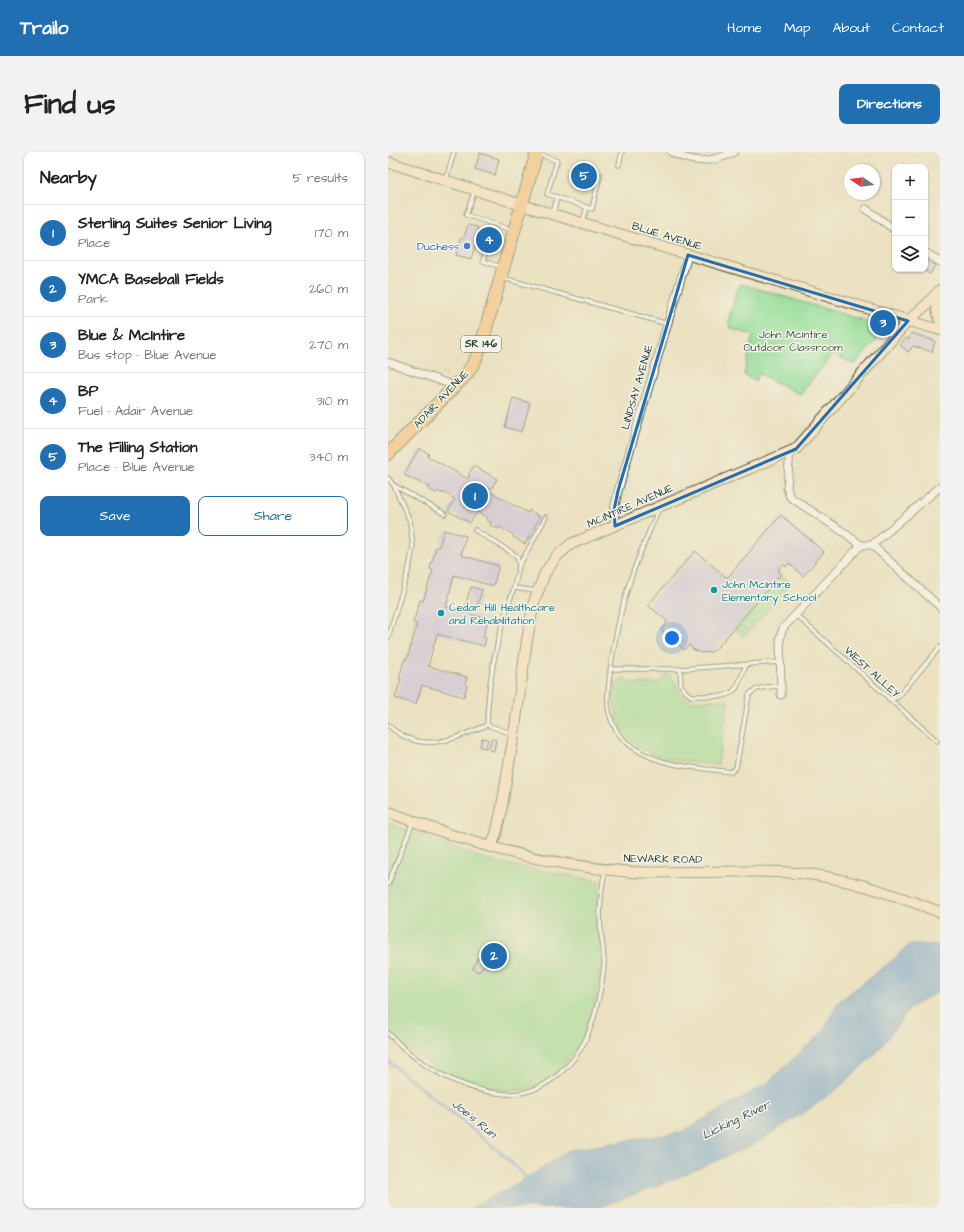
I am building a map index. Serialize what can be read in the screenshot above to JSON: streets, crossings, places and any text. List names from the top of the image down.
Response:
{
  "streets": {
    "main road": ["SR 146", "ADAIR AVENUE"],
    "street": [
      "BLUE AVENUE",
      "LINDSAY AVENUE",
      "MCINTIRE AVENUE",
      "NEWARK ROAD"
    ],
    "lane": ["WEST ALLEY"]
  },
  "crossings": [
    ["BLUE AVENUE", "LINDSAY AVENUE"],
    ["BLUE AVENUE", "ADAIR AVENUE"],
    ["BLUE AVENUE", "MCINTIRE AVENUE"],
    ["LINDSAY AVENUE", "MCINTIRE AVENUE"],
    ["MCINTIRE AVENUE", "NEWARK ROAD"]
  ],
  "water": ["Joe's Run", "Licking River"],
  "parks": ["John McIntire Outdoor Classroom"],
  "places": ["Duchess", "John McIntire Elementary School", "Cedar Hill Healthcare and Rehabilitation"],
  "north": "left",
  "page": {
    "header": "Trailo",
    "nav": [
      "Home",
      "Map",
      "About",
      "Contact"
    ],
    "buttons": [
      "Directions",
      ["Save", "Share"]
    ],
    "title": "Find us",
    "heading": ["Nearby", "5 results"],
    "pins": [
      "5",
      "4",
      "3",
      "1",
      "2"
    ],
    "map_buttons": ["+", "−"],
    "list": [
      {
        "mark": "1",
        "name": "Sterling Suites Senior Living",
        "note": "Place",
        "value": "170 m"
      },
      {
        "mark": "2",
        "name": "YMCA Baseball Fields",
        "note": "Park",
        "value": "260 m"
      },
      {
        "mark": "3",
        "name": "Blue & McIntire",
        "note": "Bus stop · Blue Avenue",
        "value": "270 m"
      },
      {
        "mark": "4",
        "name": "BP",
        "note": "Fuel · Adair Avenue",
        "value": "310 m"
      },
      {
        "mark": "5",
        "name": "The Filling Station",
        "note": "Place · Blue Avenue",
        "value": "340 m"
      }
    ]
  }
}
